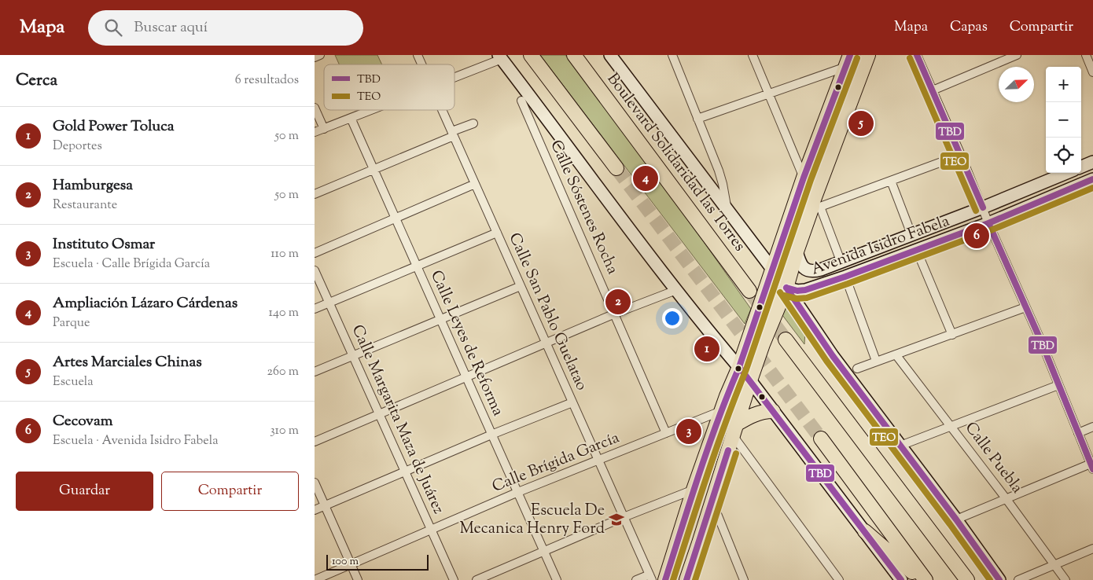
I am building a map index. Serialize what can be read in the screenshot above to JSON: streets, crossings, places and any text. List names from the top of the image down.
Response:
{
  "streets": {
    "highway": ["Boulevard Solidaridad las Torres"],
    "main road": ["Avenida Isidro Fabela"],
    "street": [
      "Calle Sóstenes Rocha",
      "Calle San Pablo Guelatao",
      "Calle Leyes de Reforma",
      "Calle Margarita Maza de Juárez",
      "Calle Puebla",
      "Calle Brígida García"
    ]
  },
  "crossings": [
    ["Boulevard Solidaridad las Torres", "Avenida Isidro Fabela"],
    ["Calle Sóstenes Rocha", "Calle Brígida García"],
    ["Calle San Pablo Guelatao", "Calle Brígida García"],
    ["Calle Leyes de Reforma", "Calle Brígida García"],
    ["Calle Margarita Maza de Juárez", "Calle Brígida García"]
  ],
  "places": {
    "school or university": ["Escuela De Mecanica Henry Ford"]
  },
  "lines": ["transit line TBD", "transit line TEO"],
  "legend": ["TBD", "TEO"],
  "scale_bar": "100 m",
  "north": "top right",
  "page": {
    "header": "Mapa",
    "search": "Buscar aquí",
    "nav": ["Mapa", "Capas", "Compartir"],
    "heading": ["Cerca", "6 resultados"],
    "map_buttons": ["+", "−"],
    "list": [
      {
        "mark": "1",
        "name": "Gold Power Toluca",
        "note": "Deportes",
        "value": "50 m"
      },
      {
        "mark": "2",
        "name": "Hamburgesa",
        "note": "Restaurante",
        "value": "50 m"
      },
      {
        "mark": "3",
        "name": "Instituto Osmar",
        "note": "Escuela · Calle Brígida García",
        "value": "110 m"
      },
      {
        "mark": "4",
        "name": "Ampliación Lázaro Cárdenas",
        "note": "Parque",
        "value": "140 m"
      },
      {
        "mark": "5",
        "name": "Artes Marciales Chinas",
        "note": "Escuela",
        "value": "260 m"
      },
      {
        "mark": "6",
        "name": "Cecovam",
        "note": "Escuela · Avenida Isidro Fabela",
        "value": "310 m"
      }
    ],
    "pins": [
      "5",
      "4",
      "6",
      "2",
      "1",
      "3"
    ],
    "buttons": ["Guardar", "Compartir"],
    "scale": "100 m"
  }
}
